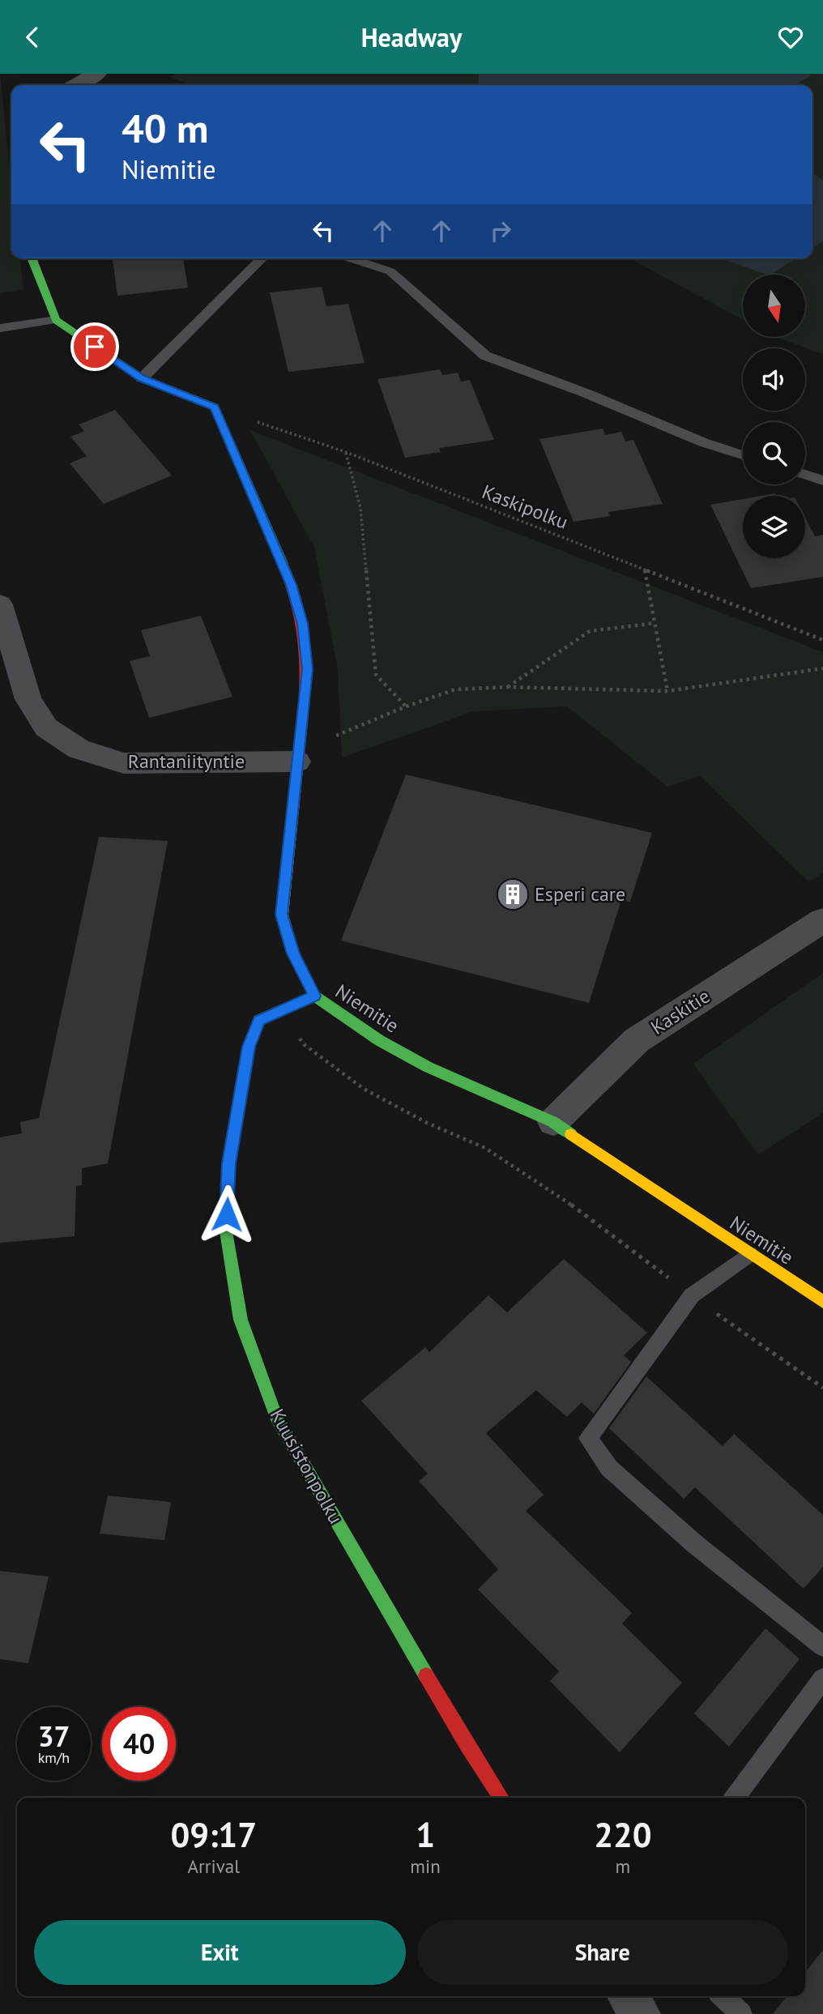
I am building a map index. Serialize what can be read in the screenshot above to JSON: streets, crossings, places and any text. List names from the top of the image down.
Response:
{
  "streets": {
    "street": [
      "Rantaniityntie",
      "Niemitie",
      "Kaskitie",
      "Kuusistonpolku"
    ],
    "path": ["Kaskipolku"]
  },
  "crossings": [
    ["Kaskipolku", "Niemitie"],
    ["Rantaniityntie", "Niemitie"],
    ["Niemitie", "Kaskitie"],
    ["Niemitie", "Kuusistonpolku"]
  ],
  "places": {
    "building": ["Esperi care"]
  },
  "north": "bottom",
  "page": {
    "header": "Headway",
    "turn": ["40 m", "Niemitie"],
    "speed": "37 km/h",
    "limit": "40",
    "eta": [
      "09:17",
      "Arrival",
      "1",
      "min",
      "220",
      "m"
    ],
    "buttons": ["Exit", "Share"]
  }
}
